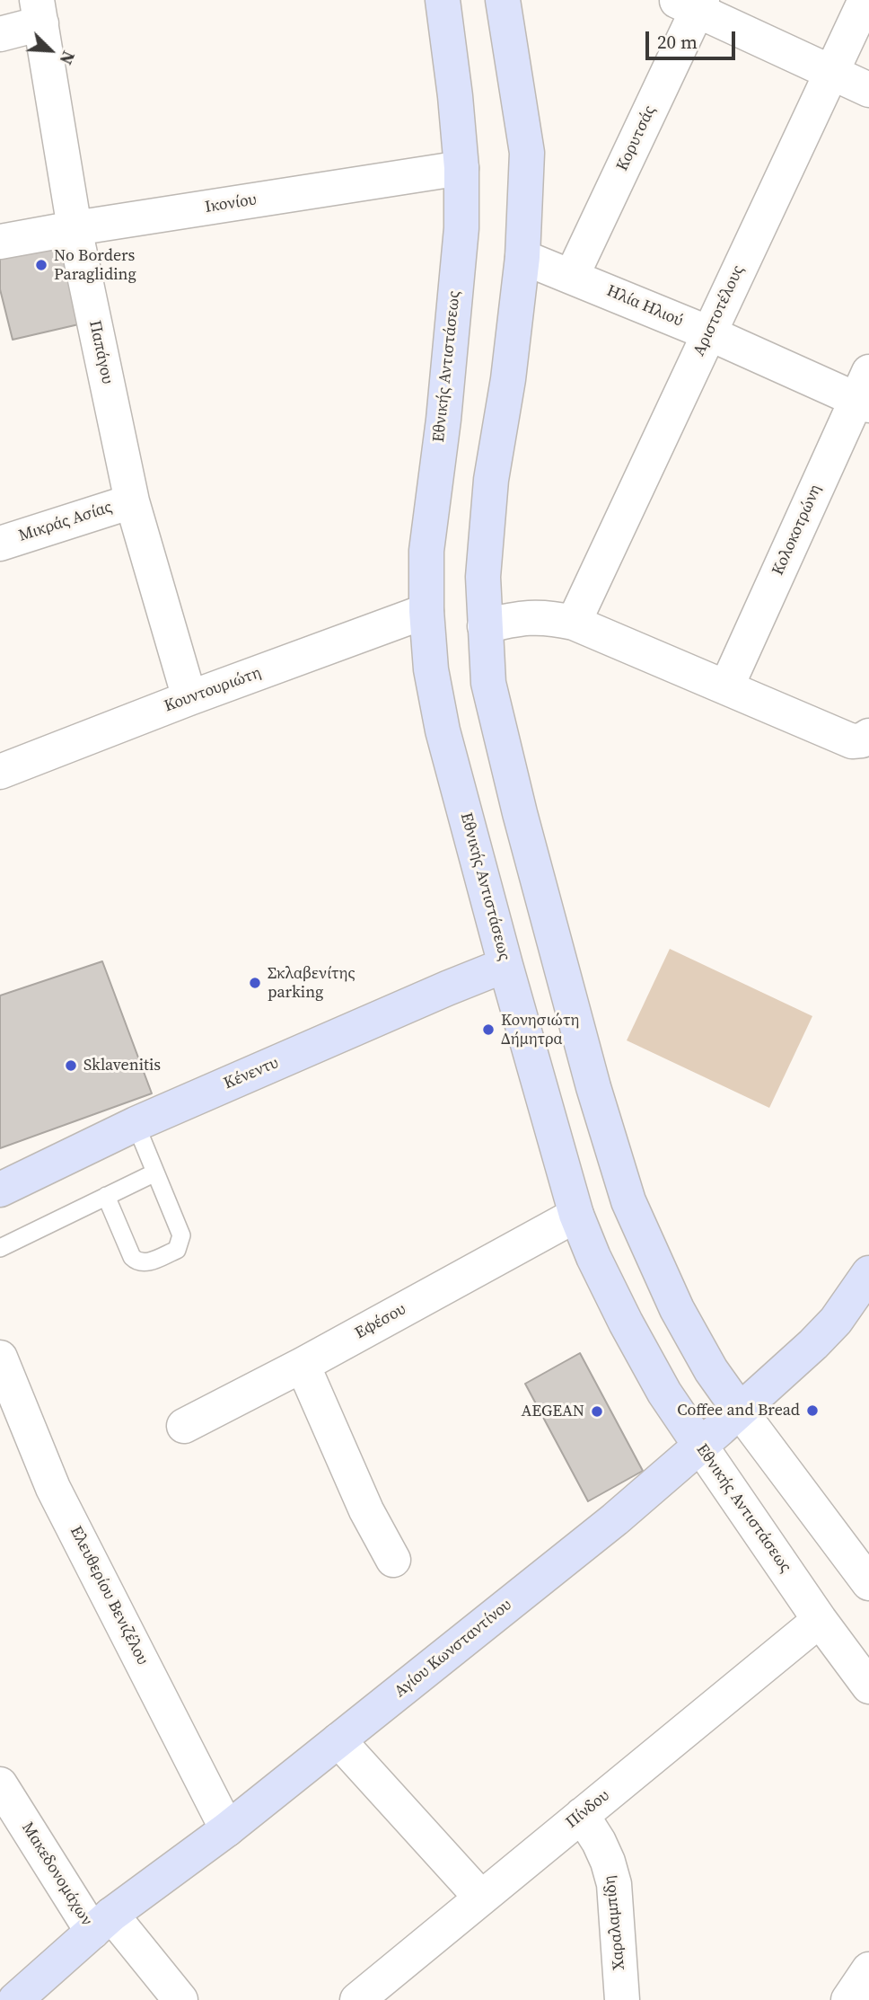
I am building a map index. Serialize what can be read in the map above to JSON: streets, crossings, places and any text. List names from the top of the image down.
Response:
{
  "streets": {
    "main road": ["Εθνικής Αντιστάσεως", "Κένεντυ", "Αγίου Κωνσταντίνου"],
    "street": [
      "Κορυτσάς",
      "Ικονίου",
      "Ηλία Ηλιού",
      "Αριστοτέλους",
      "Παπάγου",
      "Μικράς Ασίας",
      "Κολοκοτρώνη",
      "Κουντουριώτη",
      "Εφέσου",
      "Ελευθερίου Βενιζέλου",
      "Πίνδου",
      "Μακεδονομάχων",
      "Χαραλαμπίδη"
    ]
  },
  "crossings": [
    ["Κορυτσάς", "Ηλία Ηλιού"],
    ["Ικονίου", "Παπάγου"],
    ["Ικονίου", "Εθνικής Αντιστάσεως"],
    ["Ηλία Ηλιού", "Αριστοτέλους"],
    ["Ηλία Ηλιού", "Κολοκοτρώνη"],
    ["Παπάγου", "Μικράς Ασίας"],
    ["Παπάγου", "Κουντουριώτη"],
    ["Εθνικής Αντιστάσεως", "Κουντουριώτη"],
    ["Εθνικής Αντιστάσεως", "Κένεντυ"],
    ["Εθνικής Αντιστάσεως", "Εφέσου"],
    ["Εθνικής Αντιστάσεως", "Αγίου Κωνσταντίνου"],
    ["Εθνικής Αντιστάσεως", "Πίνδου"],
    ["Ελευθερίου Βενιζέλου", "Αγίου Κωνσταντίνου"],
    ["Αγίου Κωνσταντίνου", "Μακεδονομάχων"],
    ["Πίνδου", "Χαραλαμπίδη"]
  ],
  "places": [
    "No Borders Paragliding",
    "Σκλαβενίτης parking",
    "Κονησιώτη Δήμητρα",
    "Sklavenitis",
    "Coffee and Bread",
    "AEGEAN"
  ],
  "scale_bar": "20 m",
  "north": "bottom right"
}
